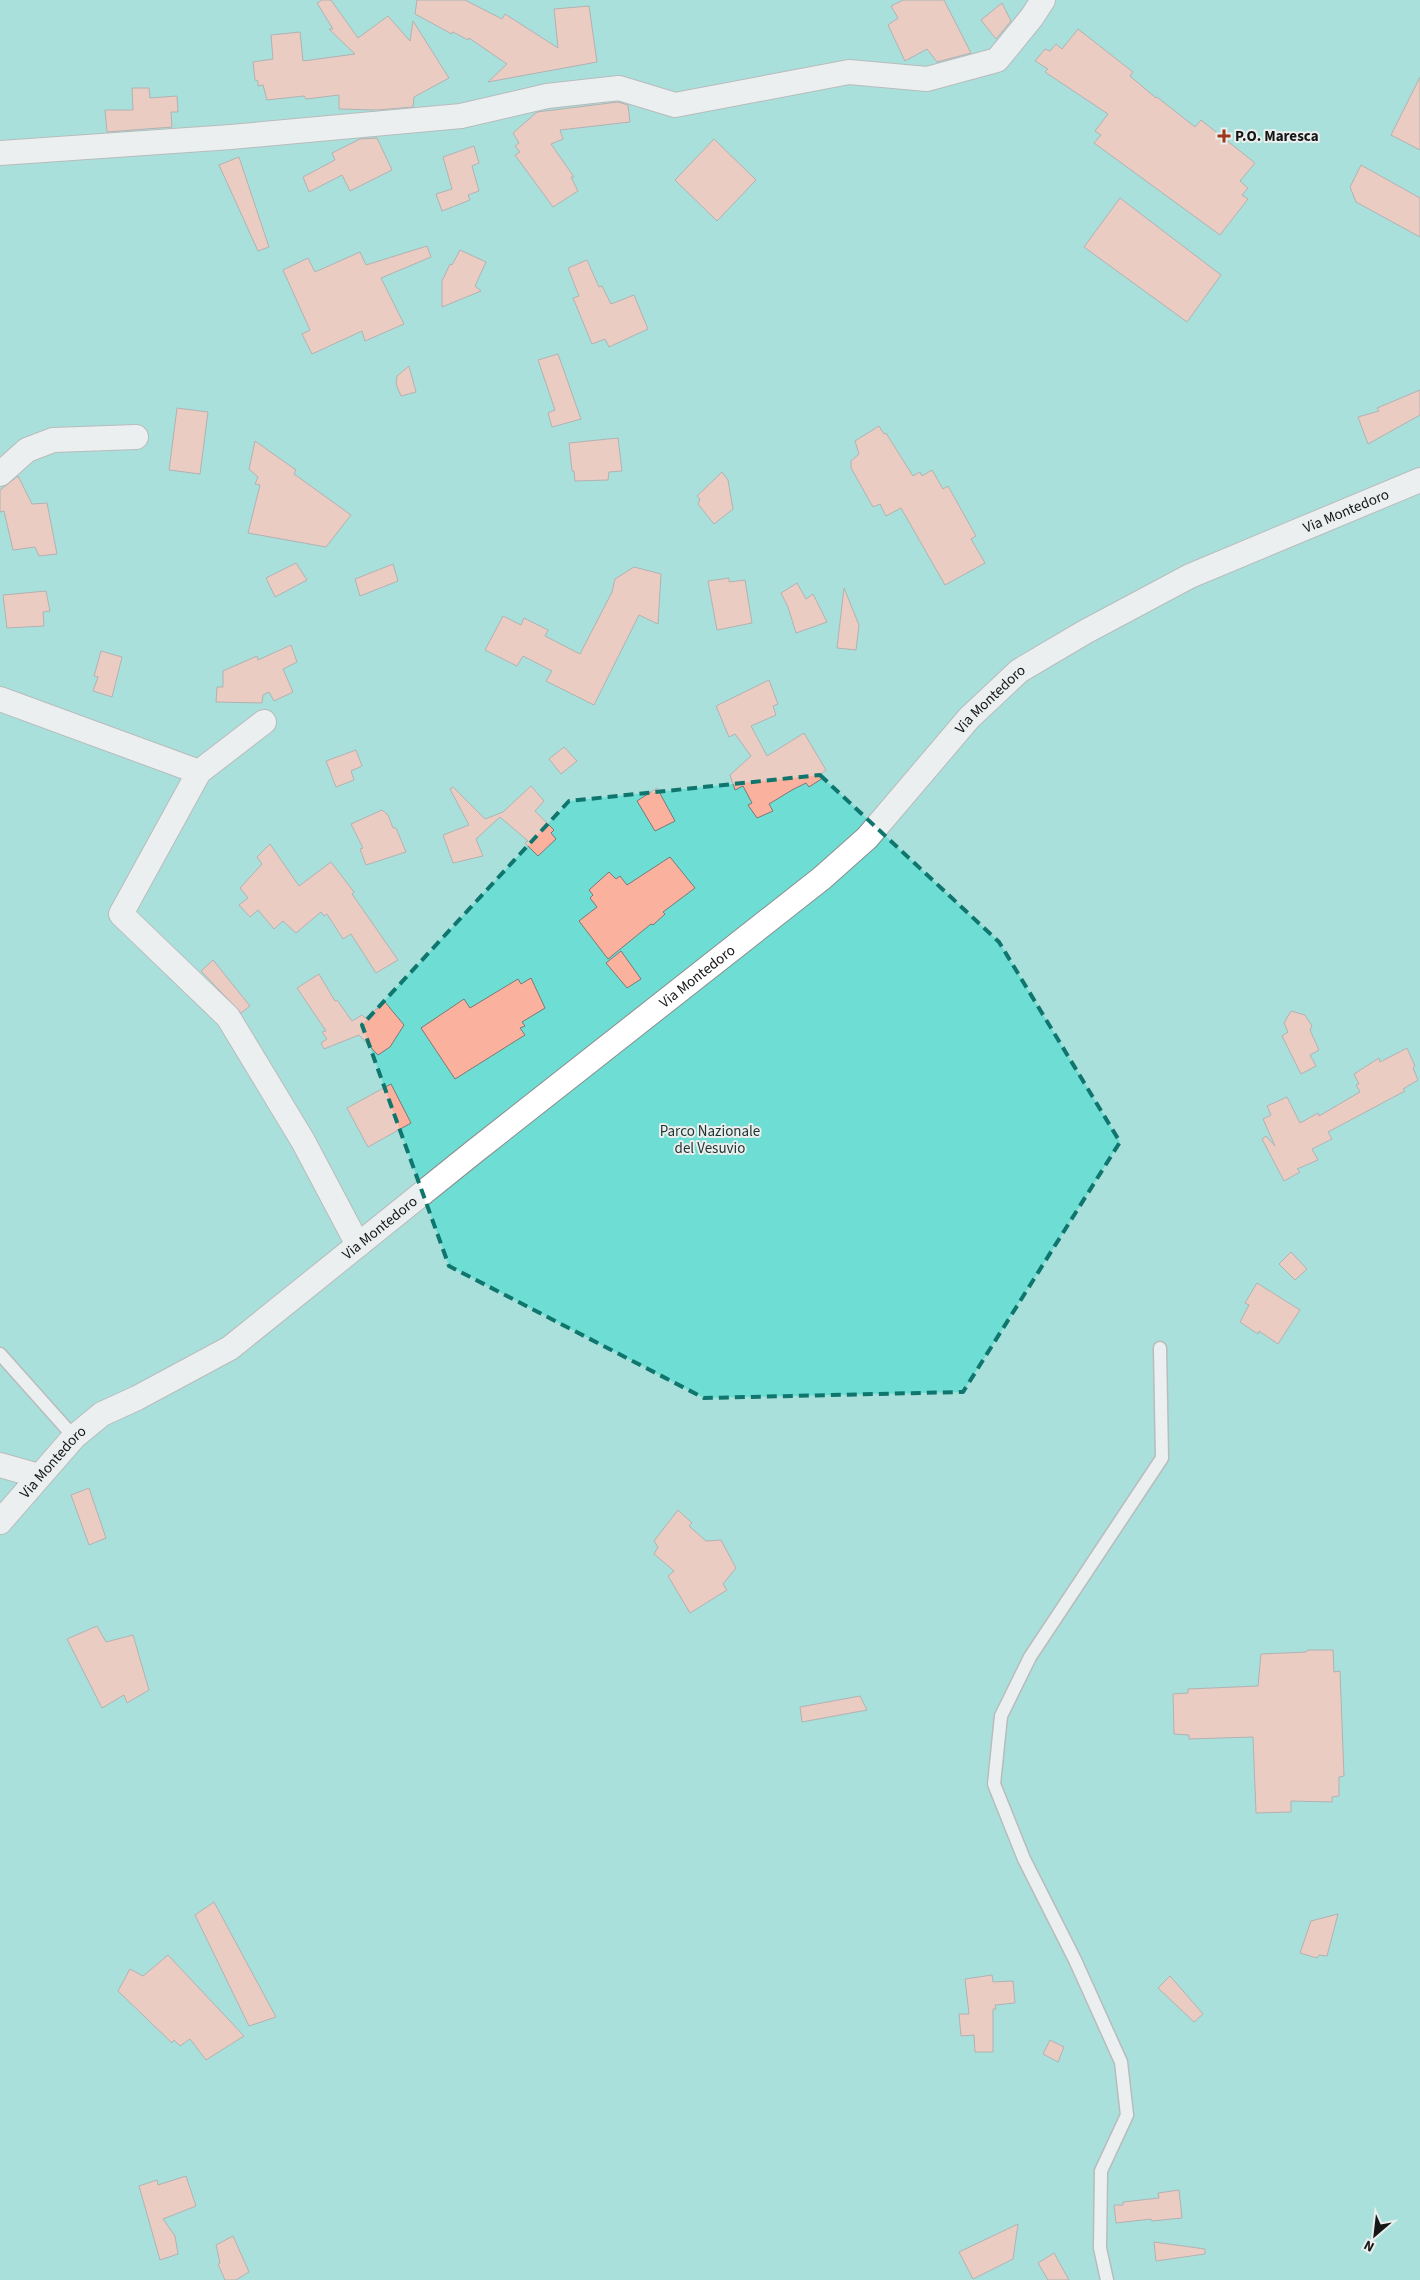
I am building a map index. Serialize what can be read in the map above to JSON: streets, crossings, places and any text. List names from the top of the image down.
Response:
{
  "streets": {
    "street": ["Via Montedoro"]
  },
  "parks": ["Parco Nazionale del Vesuvio"],
  "places": {
    "health": ["P.O. Maresca"]
  },
  "north": "bottom left"
}
